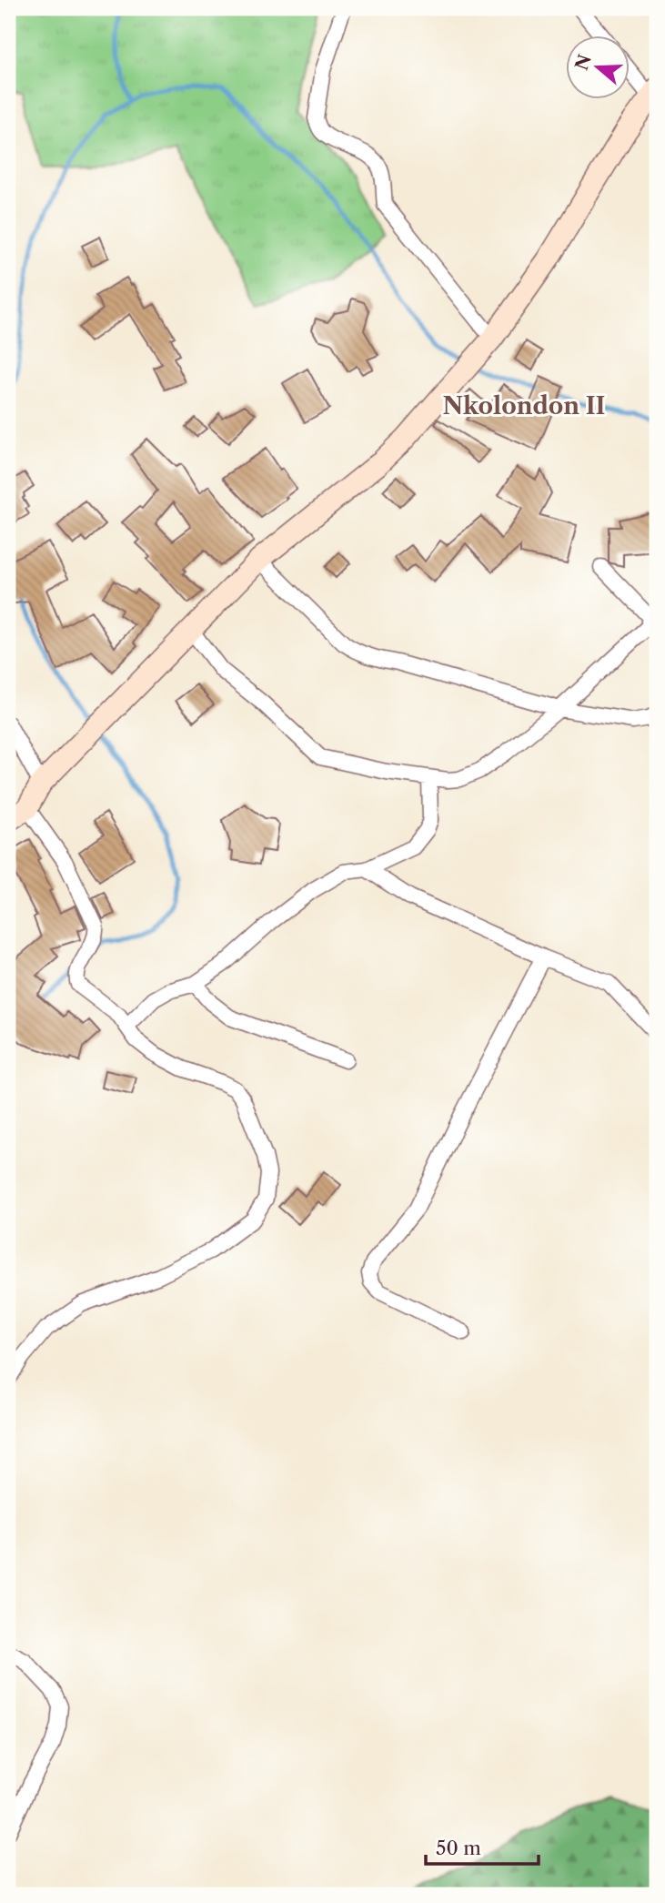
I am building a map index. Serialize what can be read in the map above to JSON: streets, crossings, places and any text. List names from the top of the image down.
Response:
{
  "districts": ["Nkolondon II"],
  "scale_bar": "50 m",
  "north": "left"
}
